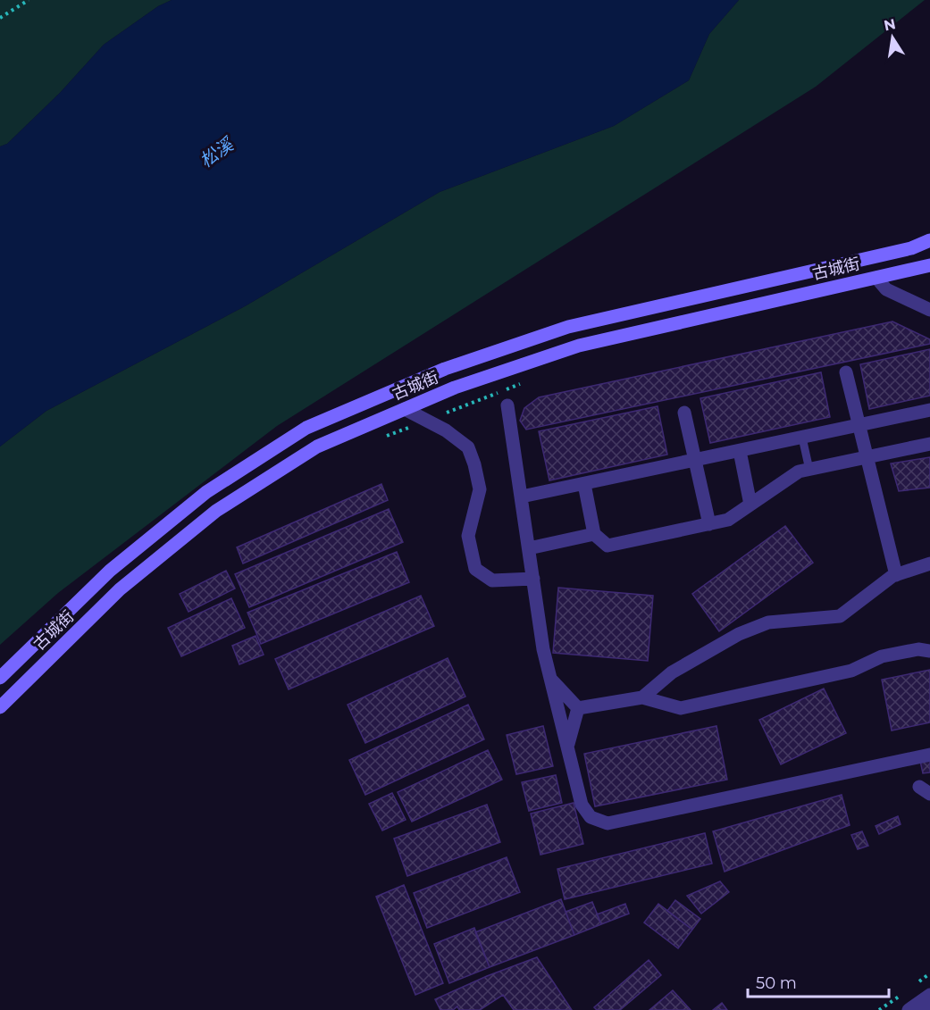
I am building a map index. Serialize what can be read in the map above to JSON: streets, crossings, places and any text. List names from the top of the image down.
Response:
{
  "streets": {
    "main road": ["古城街"]
  },
  "water": ["松溪"],
  "scale_bar": "50 m",
  "north": "top"
}
